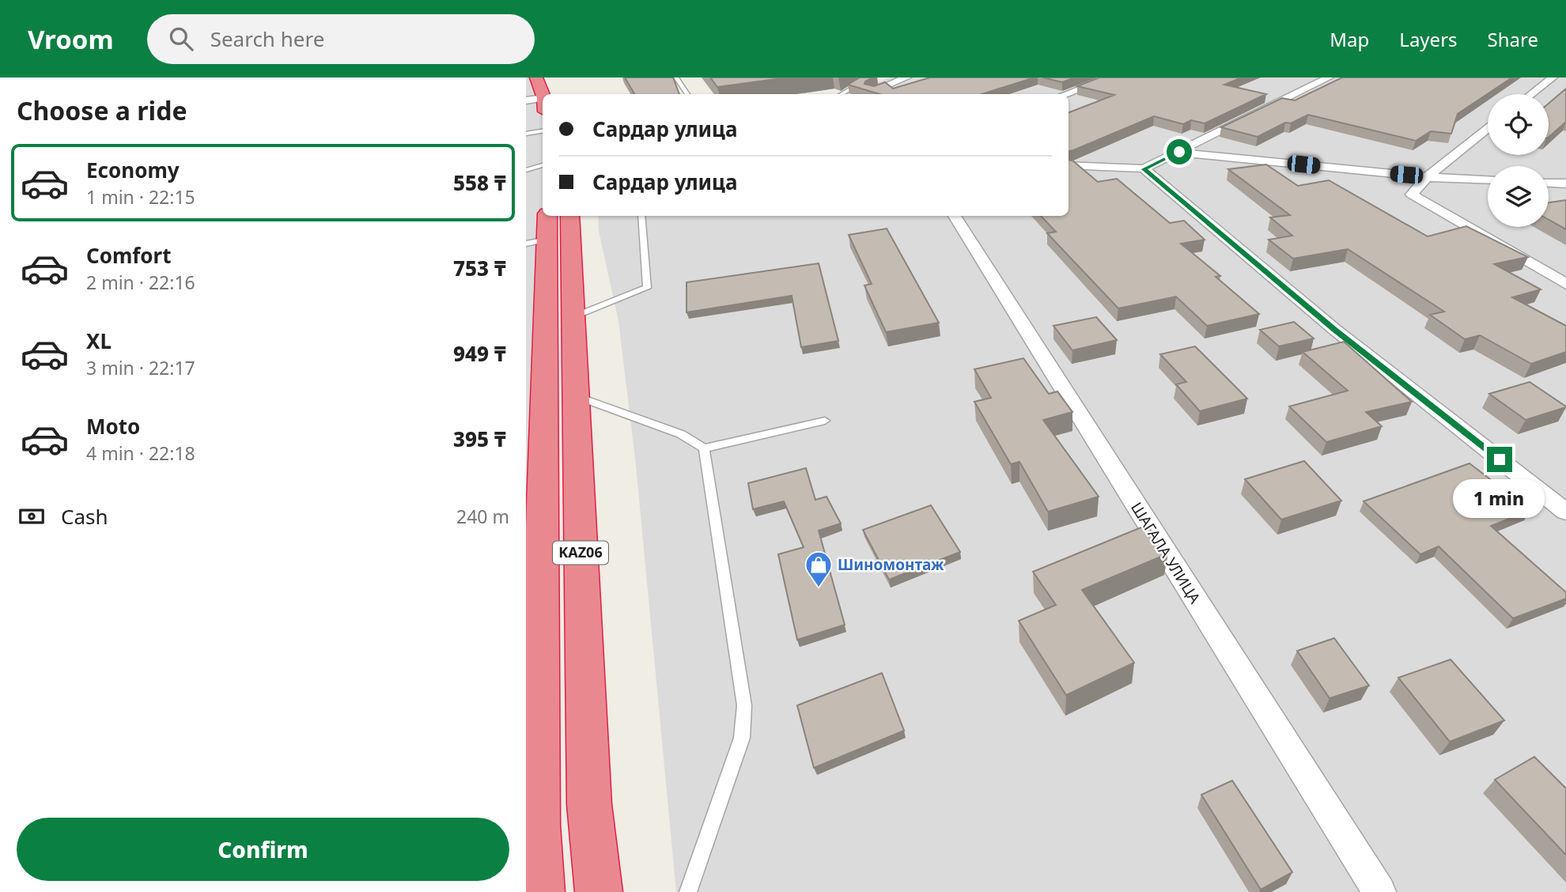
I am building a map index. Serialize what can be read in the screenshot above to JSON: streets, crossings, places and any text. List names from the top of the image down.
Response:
{
  "streets": {
    "highway": ["KАZ06"],
    "street": ["ШАГАЛА УЛИЦА"]
  },
  "places": {
    "shop": ["Шиномонтаж"]
  },
  "page": {
    "header": "Vroom",
    "search": "Search here",
    "nav": ["Map", "Layers", "Share"],
    "heading": "Choose a ride",
    "banner": ["Сардар улица", "Сардар улица"],
    "list": [
      {
        "name": "Economy",
        "note": "1 min · 22:15",
        "value": "558 ₸"
      },
      {
        "name": "Comfort",
        "note": "2 min · 22:16",
        "value": "753 ₸"
      },
      {
        "name": "XL",
        "note": "3 min · 22:17",
        "value": "949 ₸"
      },
      {
        "name": "Moto",
        "note": "4 min · 22:18",
        "value": "395 ₸"
      }
    ],
    "bubble": "1 min",
    "pay": ["Cash", "240 m"],
    "buttons": "Confirm"
  }
}
